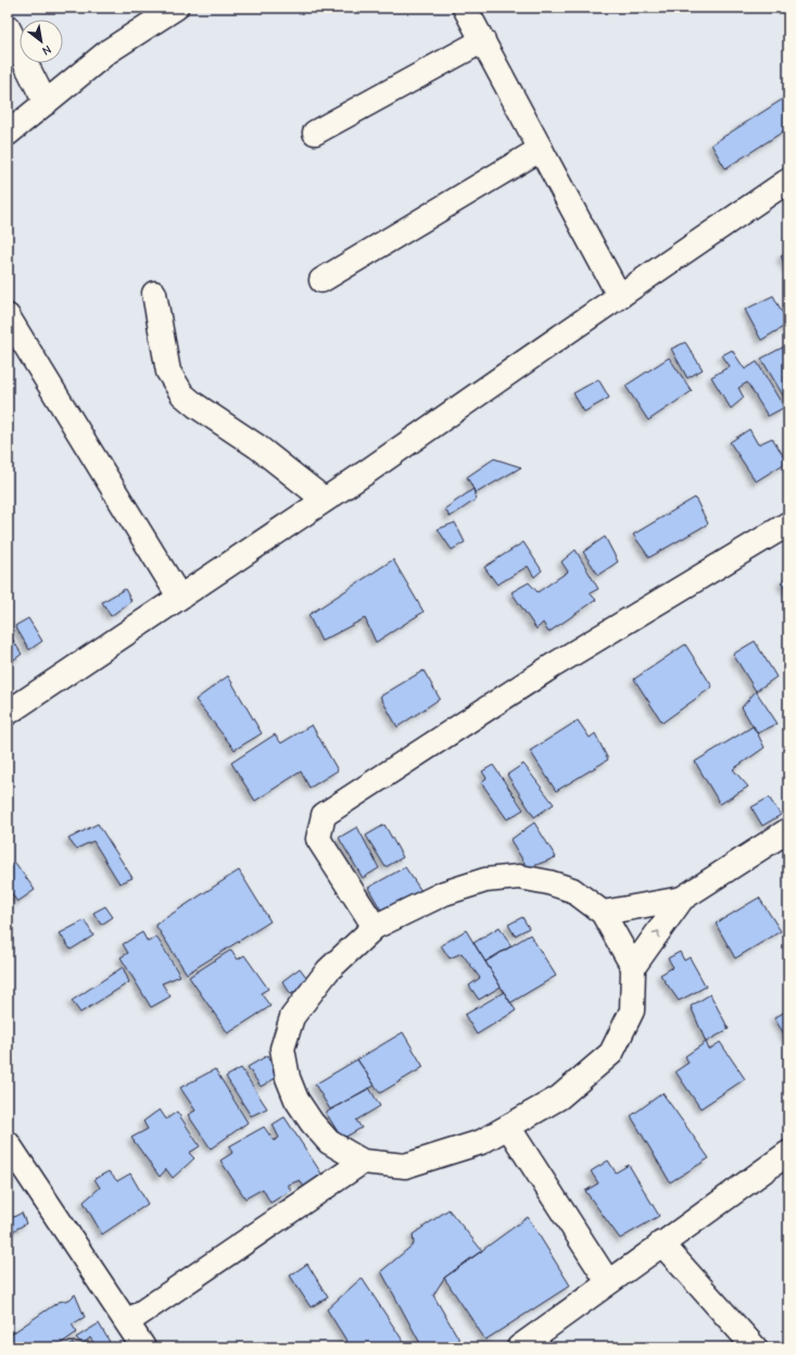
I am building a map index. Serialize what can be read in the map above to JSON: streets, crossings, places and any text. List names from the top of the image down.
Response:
{
  "north": "bottom right"
}
